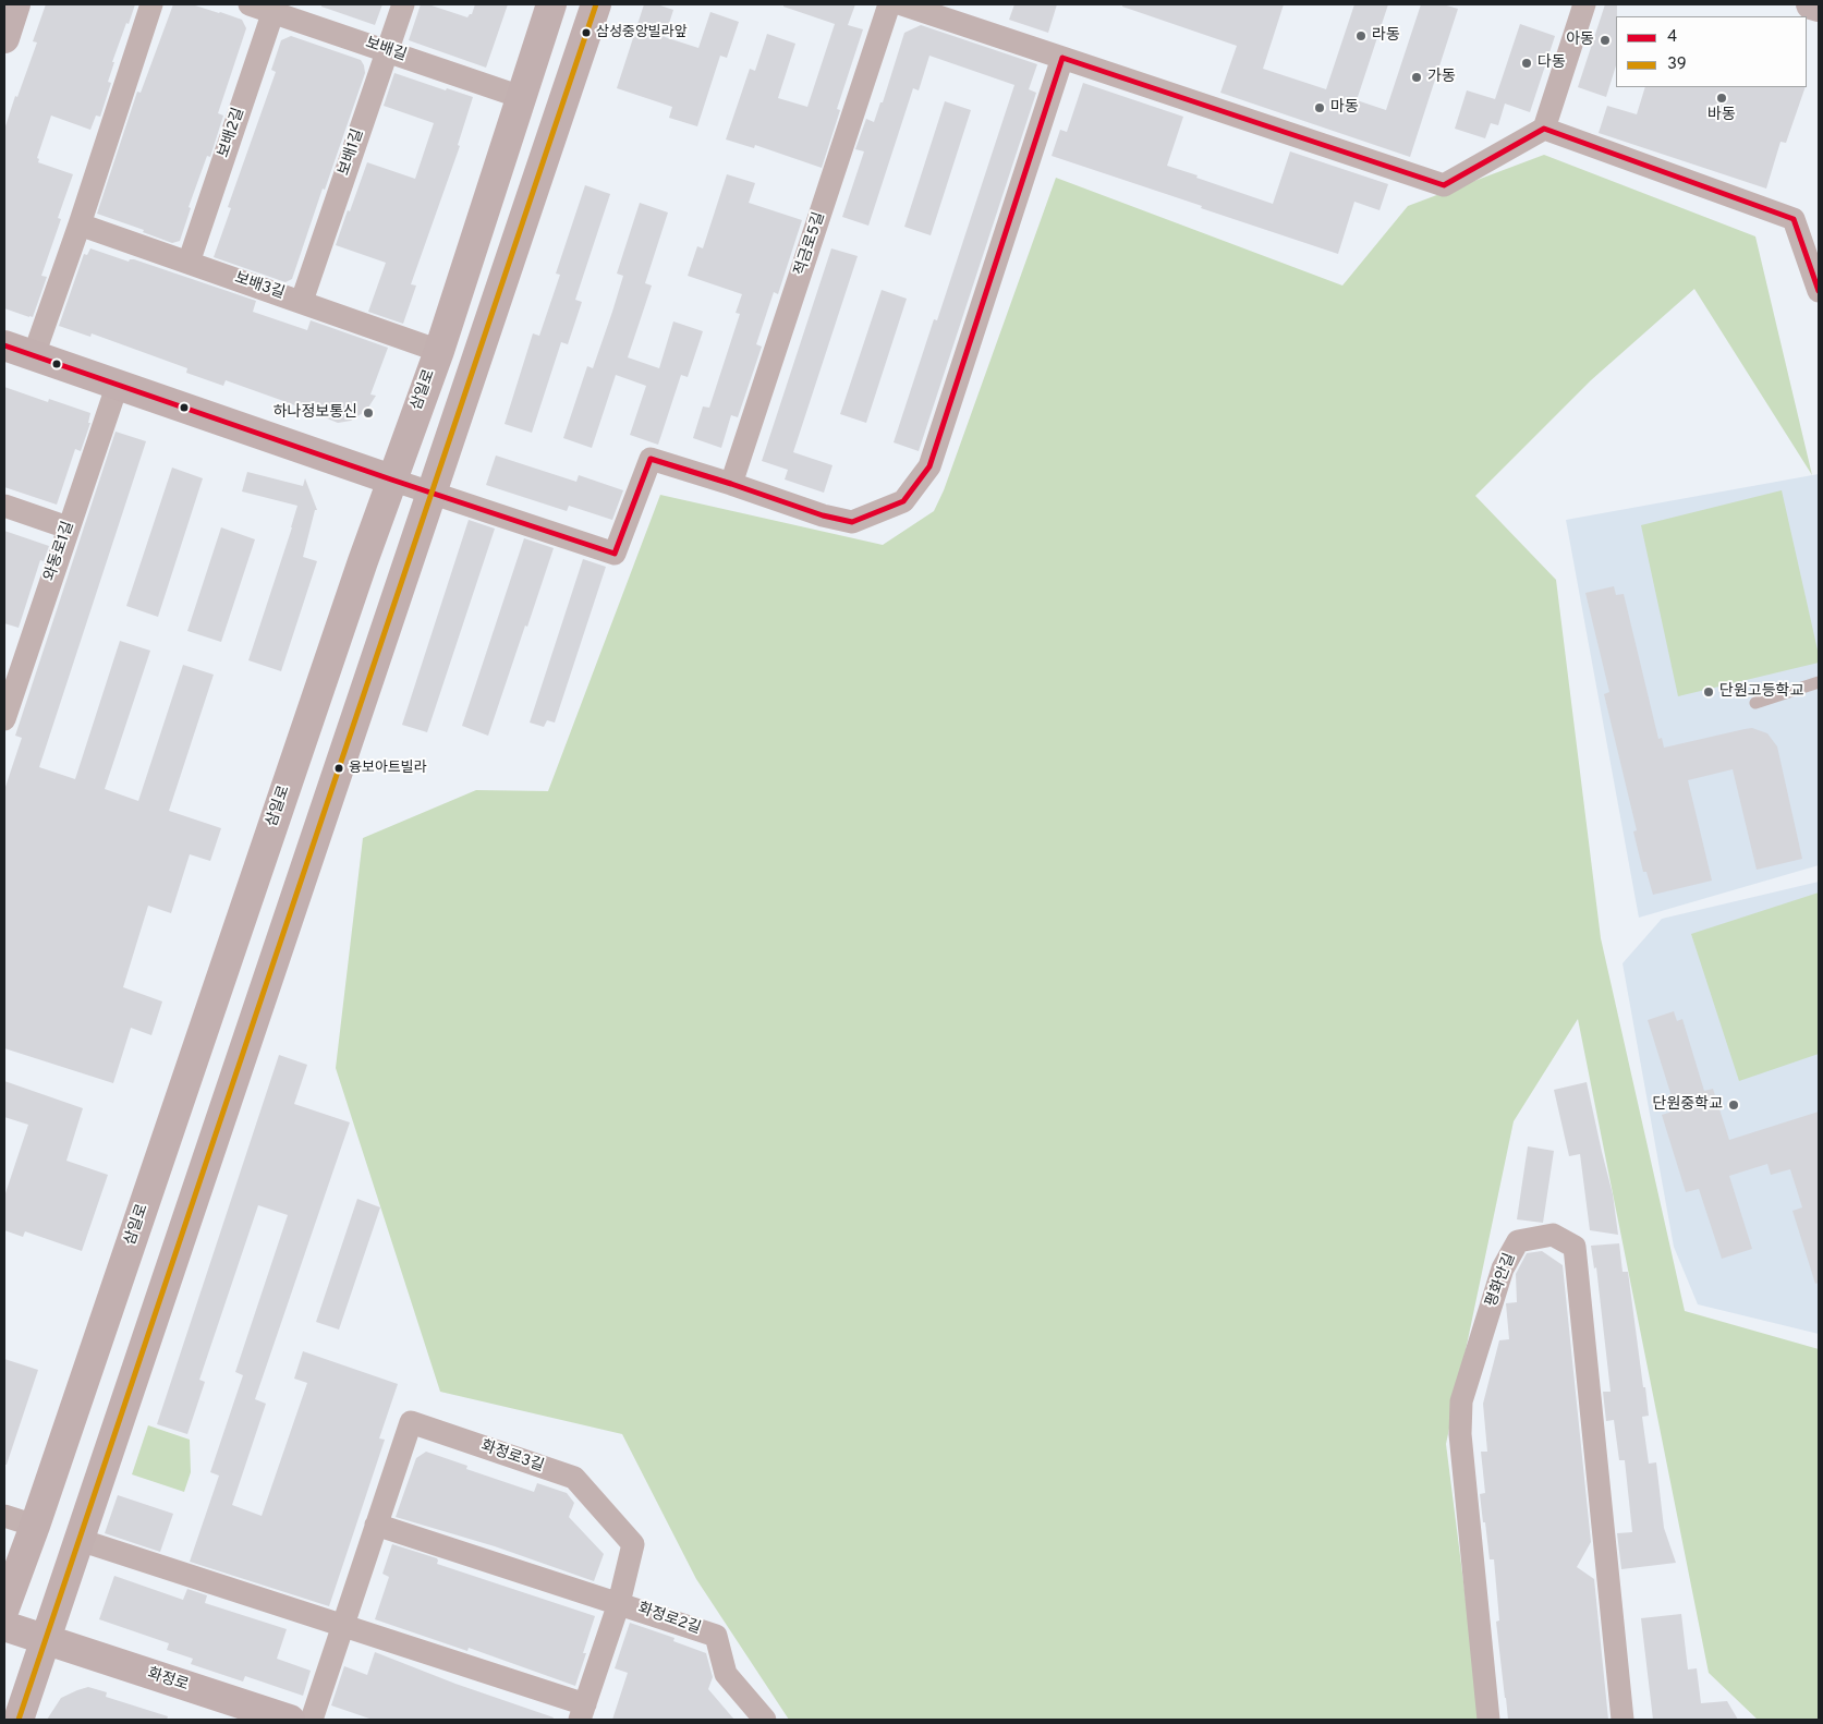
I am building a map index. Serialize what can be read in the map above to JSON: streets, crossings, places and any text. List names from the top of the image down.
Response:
{
  "streets": {
    "main road": ["삼일로", "화정로"],
    "street": [
      "보배길",
      "보배2길",
      "보배1길",
      "적금로5길",
      "보배3길",
      "와동로1길",
      "평화안길",
      "화정로3길",
      "화정로2길"
    ]
  },
  "crossings": [
    ["보배길", "보배2길"],
    ["보배길", "보배1길"],
    ["보배길", "삼일로"],
    ["보배2길", "보배3길"],
    ["보배1길", "보배3길"],
    ["보배3길", "삼일로"],
    ["화정로3길", "화정로2길"]
  ],
  "places": [
    "삼성중앙빌라앞",
    "라동",
    "아동",
    "다동",
    "가동",
    "바동",
    "마동",
    "하나정보통신",
    "단원고등학교",
    "융보아트빌라",
    "단원중학교"
  ],
  "lines": ["transit line 39", "transit line 4"],
  "legend": ["4", "39"]
}
